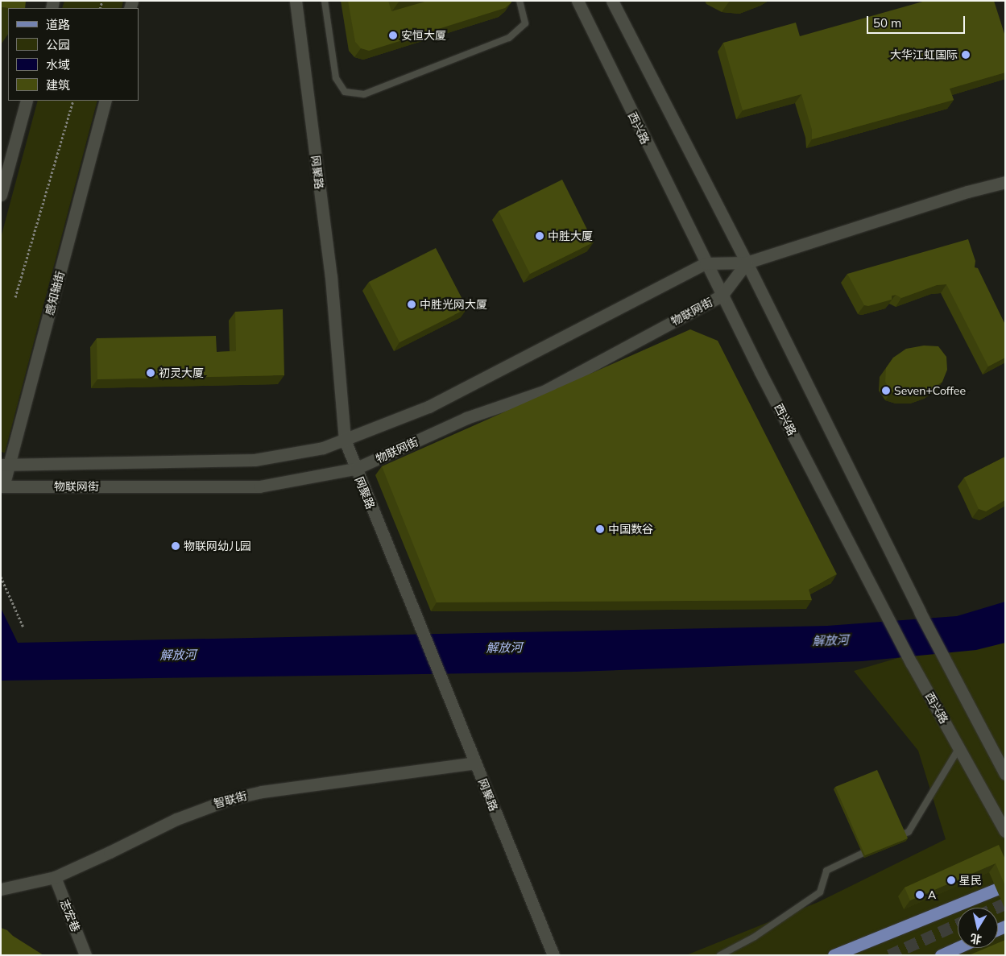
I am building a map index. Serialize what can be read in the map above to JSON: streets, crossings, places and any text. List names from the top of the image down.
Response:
{
  "streets": {
    "street": [
      "西兴路",
      "网聚路",
      "感知轴街",
      "物联网街",
      "智联街",
      "志宏巷"
    ]
  },
  "crossings": [
    ["西兴路", "物联网街"],
    ["网聚路", "物联网街"],
    ["网聚路", "智联街"],
    ["感知轴街", "物联网街"],
    ["智联街", "志宏巷"]
  ],
  "water": ["解放河"],
  "places": [
    "安恒大厦",
    "大华江虹国际",
    "中胜大厦",
    "中胜光网大厦",
    "初灵大厦",
    "Seven+Coffee",
    "中国数谷",
    "物联网幼儿园",
    "星民",
    "A"
  ],
  "legend": [
    "道路",
    "公园",
    "水域",
    "建筑"
  ],
  "scale_bar": "50 m",
  "north": "bottom"
}
